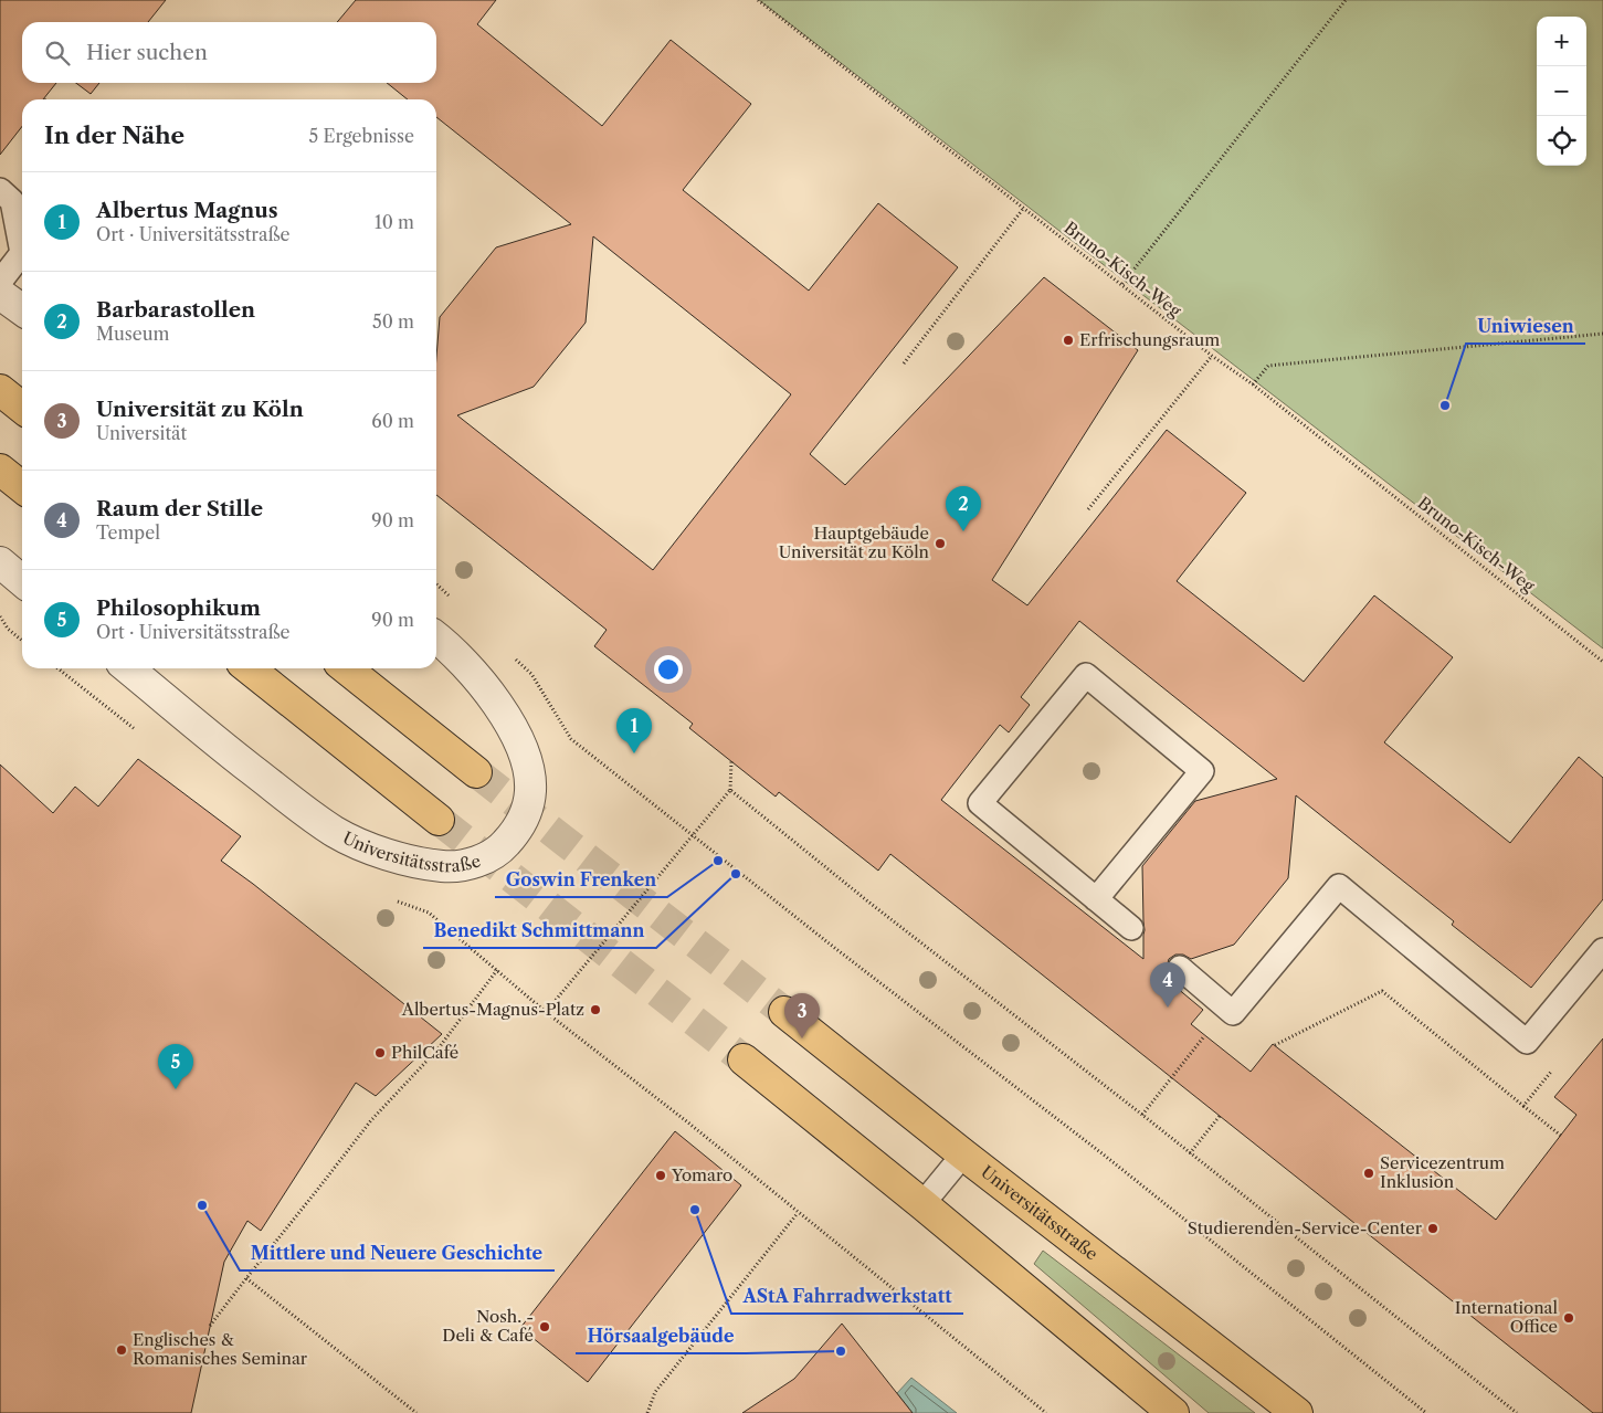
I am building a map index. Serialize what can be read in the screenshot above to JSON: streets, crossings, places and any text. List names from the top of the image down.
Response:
{
  "streets": {
    "main road": ["Universitätsstraße"],
    "path": ["Bruno-Kisch-Weg"]
  },
  "places": [
    "Erfrischungsraum",
    "Uniwiesen",
    "Hauptgebäude Universität zu Köln",
    "Goswin Frenken",
    "Benedikt Schmittmann",
    "Albertus-Magnus-Platz",
    "PhilCafé",
    "Servicezentrum Inklusion",
    "Yomaro",
    "Mittlere und Neuere Geschichte",
    "AStA Fahrradwerkstatt",
    "Studierenden-Service-Center",
    "International Office",
    "Nosh. - Deli & Café",
    "Englisches & Romanisches Seminar",
    "Hörsaalgebäude"
  ],
  "page": {
    "map_buttons": ["+", "−"],
    "search": "Hier suchen",
    "heading": ["In der Nähe", "5 Ergebnisse"],
    "list": [
      {
        "mark": "1",
        "name": "Albertus Magnus",
        "note": "Ort · Universitätsstraße",
        "value": "10 m"
      },
      {
        "mark": "2",
        "name": "Barbarastollen",
        "note": "Museum",
        "value": "50 m"
      },
      {
        "mark": "3",
        "name": "Universität zu Köln",
        "note": "Universität",
        "value": "60 m"
      },
      {
        "mark": "4",
        "name": "Raum der Stille",
        "note": "Tempel",
        "value": "90 m"
      },
      {
        "mark": "5",
        "name": "Philosophikum",
        "note": "Ort · Universitätsstraße",
        "value": "90 m"
      }
    ],
    "pins": [
      "2",
      "1",
      "4",
      "3",
      "5"
    ]
  }
}
